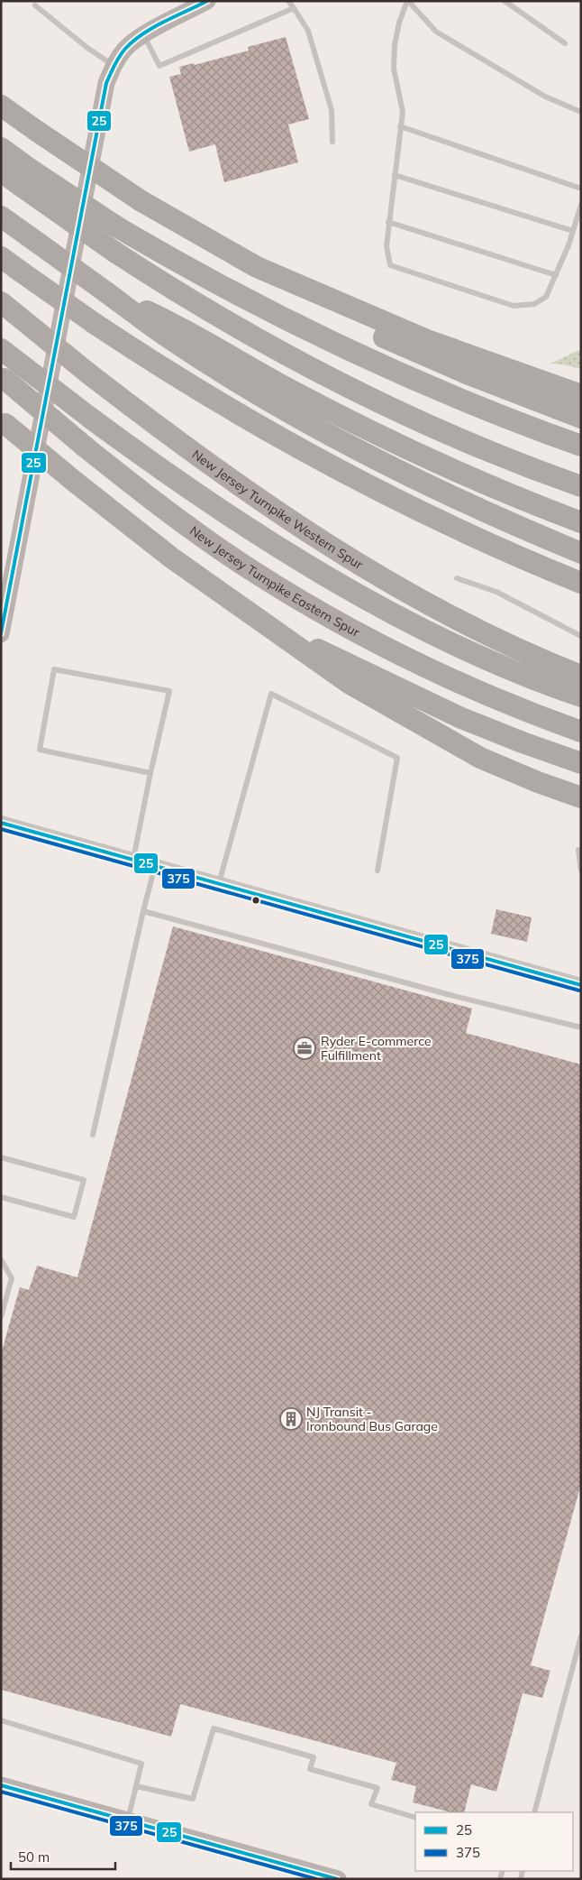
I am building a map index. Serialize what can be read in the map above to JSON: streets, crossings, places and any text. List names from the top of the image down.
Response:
{
  "streets": {
    "highway": ["New Jersey Turnpike Western Spur", "New Jersey Turnpike Eastern Spur"]
  },
  "places": {
    "office": ["Ryder E-commerce Fulfillment"],
    "building": ["NJ Transit - Ironbound Bus Garage"]
  },
  "lines": ["transit line 25", "transit line 375"],
  "legend": ["25", "375"],
  "scale_bar": "50 m"
}
